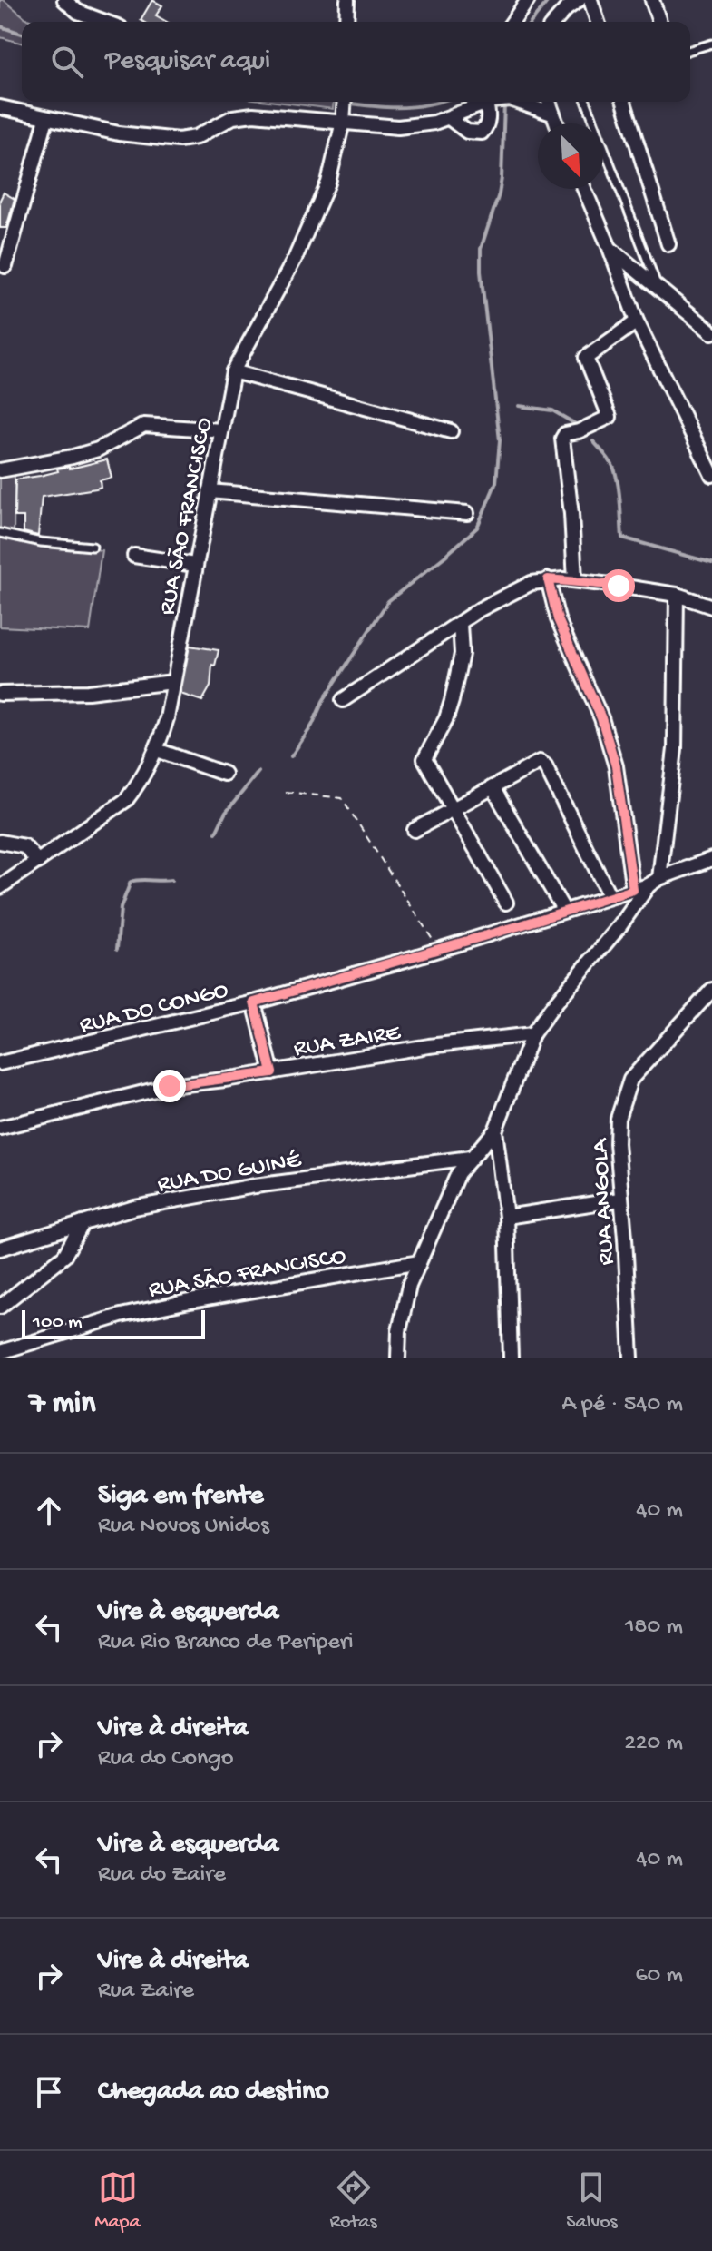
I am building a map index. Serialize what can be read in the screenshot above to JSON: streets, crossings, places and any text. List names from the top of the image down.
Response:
{
  "streets": {
    "street": [
      "RUA SÃO FRANCISCO",
      "RUA DO CONGO",
      "RUA ZAIRE",
      "RUA DO GUINÉ",
      "RUA ANGOLA"
    ]
  },
  "scale_bar": "100 m",
  "north": "bottom right",
  "page": {
    "search": "Pesquisar aqui",
    "scale": "100 m",
    "heading": ["7 min", "A pé · 540 m"],
    "list": [
      ["Siga em frente", "Rua Novos Unidos", "40 m"],
      ["Vire à esquerda", "Rua Rio Branco de Periperi", "180 m"],
      ["Vire à direita", "Rua do Congo", "220 m"],
      ["Vire à esquerda", "Rua do Zaire", "40 m"],
      ["Vire à direita", "Rua Zaire", "60 m"],
      "Chegada ao destino"
    ],
    "nav": ["Mapa", "Rotas", "Salvos"]
  }
}
